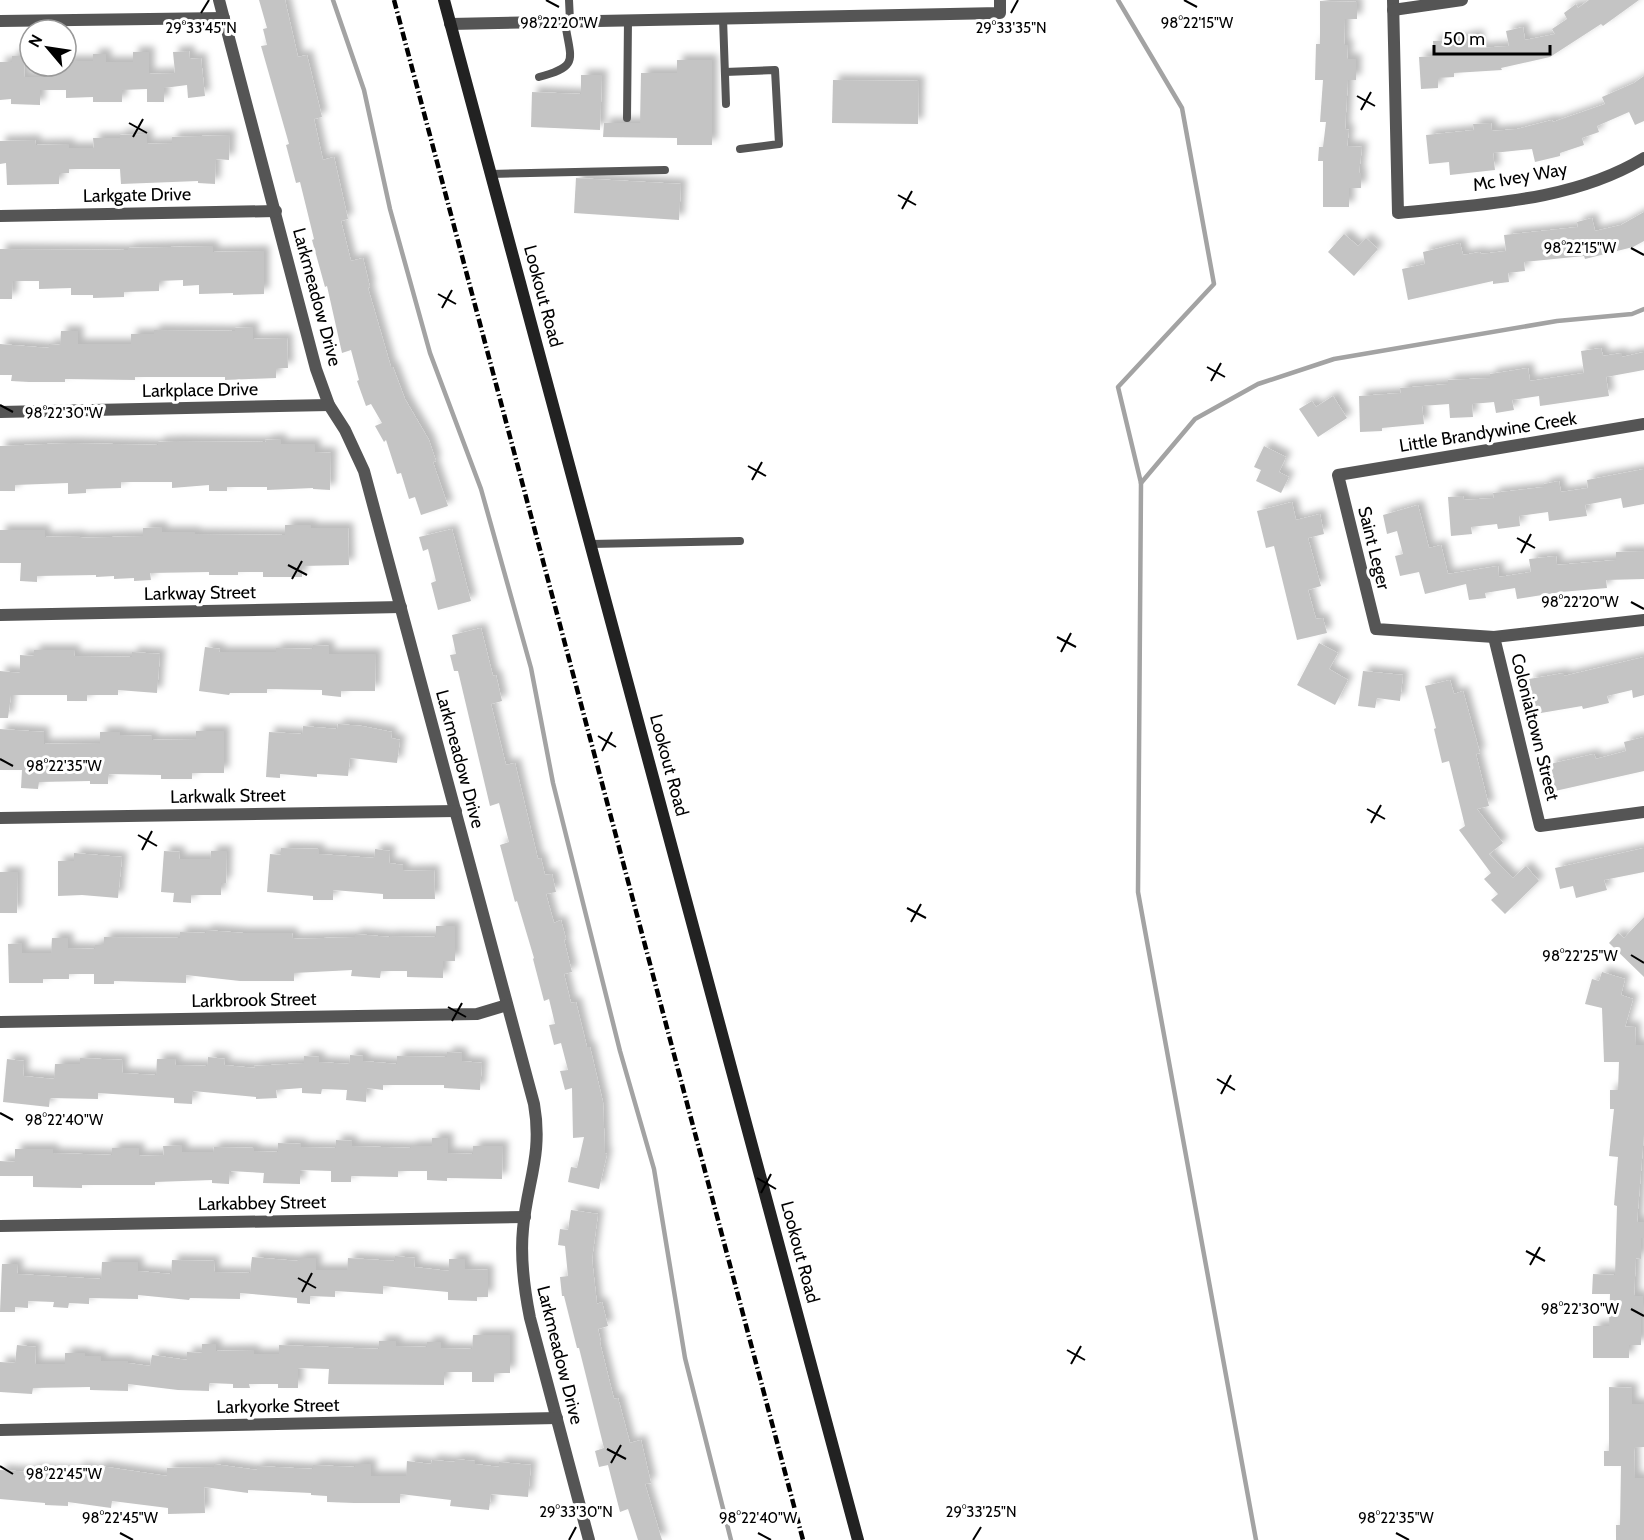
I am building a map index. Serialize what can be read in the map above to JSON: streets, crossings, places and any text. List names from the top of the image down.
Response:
{
  "streets": {
    "street": [
      "Mc Ivey Way",
      "Larkgate Drive",
      "Lookout Road",
      "Larkmeadow Drive",
      "Larkplace Drive",
      "Little Brandywine Creek",
      "Saint Leger",
      "Larkway Street",
      "Colonialtown Street",
      "Larkwalk Street",
      "Larkbrook Street",
      "Larkabbey Street",
      "Larkyorke Street"
    ]
  },
  "crossings": [
    ["Larkgate Drive", "Larkmeadow Drive"],
    ["Larkmeadow Drive", "Larkplace Drive"],
    ["Larkmeadow Drive", "Larkway Street"],
    ["Larkmeadow Drive", "Larkwalk Street"],
    ["Larkmeadow Drive", "Larkbrook Street"],
    ["Larkmeadow Drive", "Larkabbey Street"],
    ["Larkmeadow Drive", "Larkyorke Street"],
    ["Little Brandywine Creek", "Saint Leger"],
    ["Saint Leger", "Colonialtown Street"]
  ],
  "scale_bar": "50 m",
  "north": "top left",
  "coordinates": [
    "98°22'20\"W",
    "98°22'15\"W",
    "29°33'45\"N",
    "29°33'35\"N",
    "98°22'30\"W",
    "98°22'35\"W",
    "98°22'25\"W",
    "98°22'40\"W",
    "98°22'45\"W",
    "29°33'30\"N",
    "29°33'25\"N"
  ]
}
